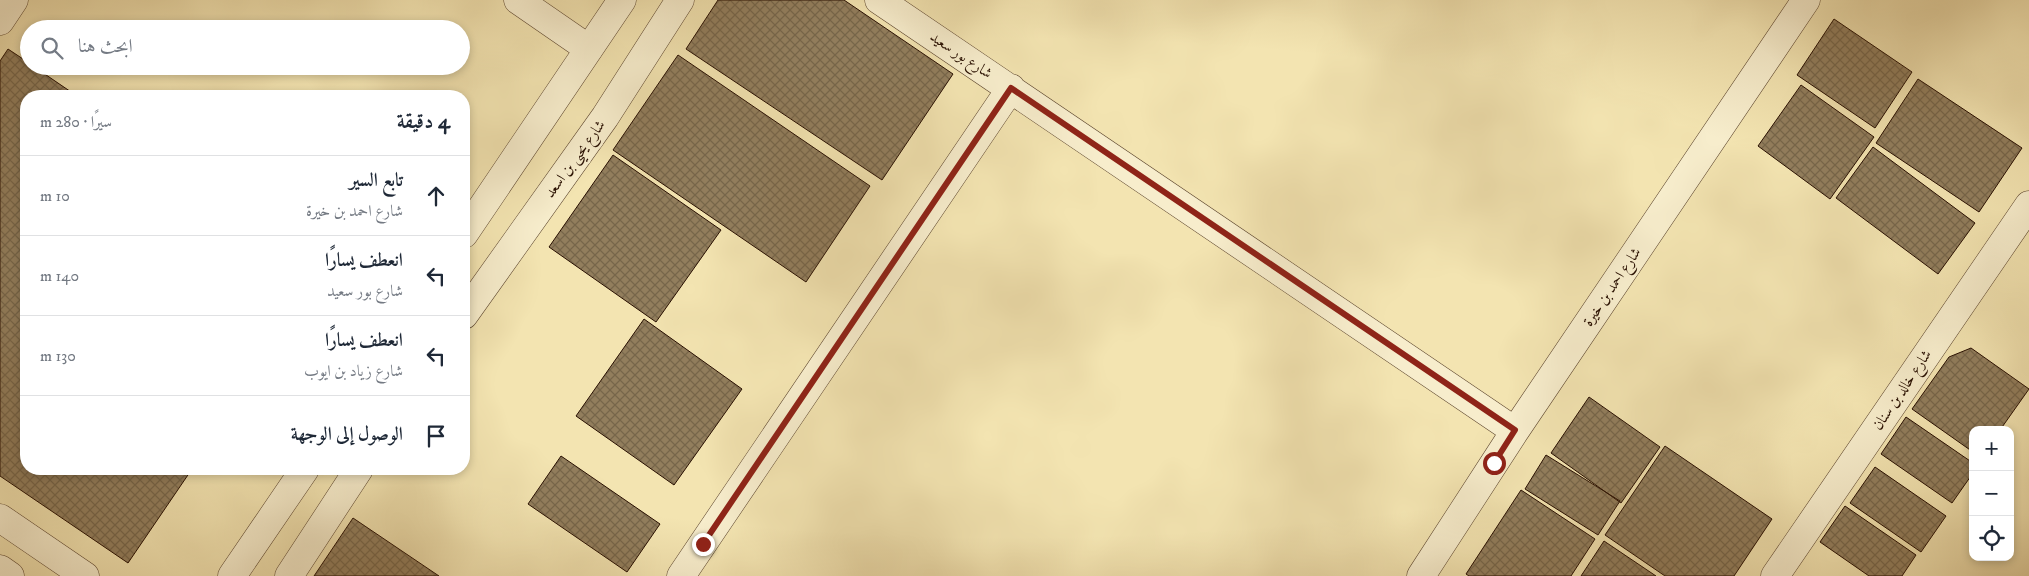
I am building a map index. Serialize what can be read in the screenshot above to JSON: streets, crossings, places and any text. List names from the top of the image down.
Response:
{
  "streets": {
    "street": [
      "شارع بور سعيد",
      "شارع يحيى بن اسعد",
      "شارع احمد بن خيرة",
      "شارع خالد بن سنان"
    ]
  },
  "crossings": [
    ["شارع بور سعيد", "شارع احمد بن خيرة"]
  ],
  "page": {
    "search": "ابحث هنا",
    "heading": ["4 دقيقة", "سيرًا · 280 m"],
    "list": [
      ["تابع السير", "شارع احمد بن خيرة", "10 m"],
      ["انعطف يسارًا", "شارع بور سعيد", "140 m"],
      ["انعطف يسارًا", "شارع زياد بن ايوب", "130 m"],
      "الوصول إلى الوجهة"
    ],
    "map_buttons": ["+", "−"]
  }
}
